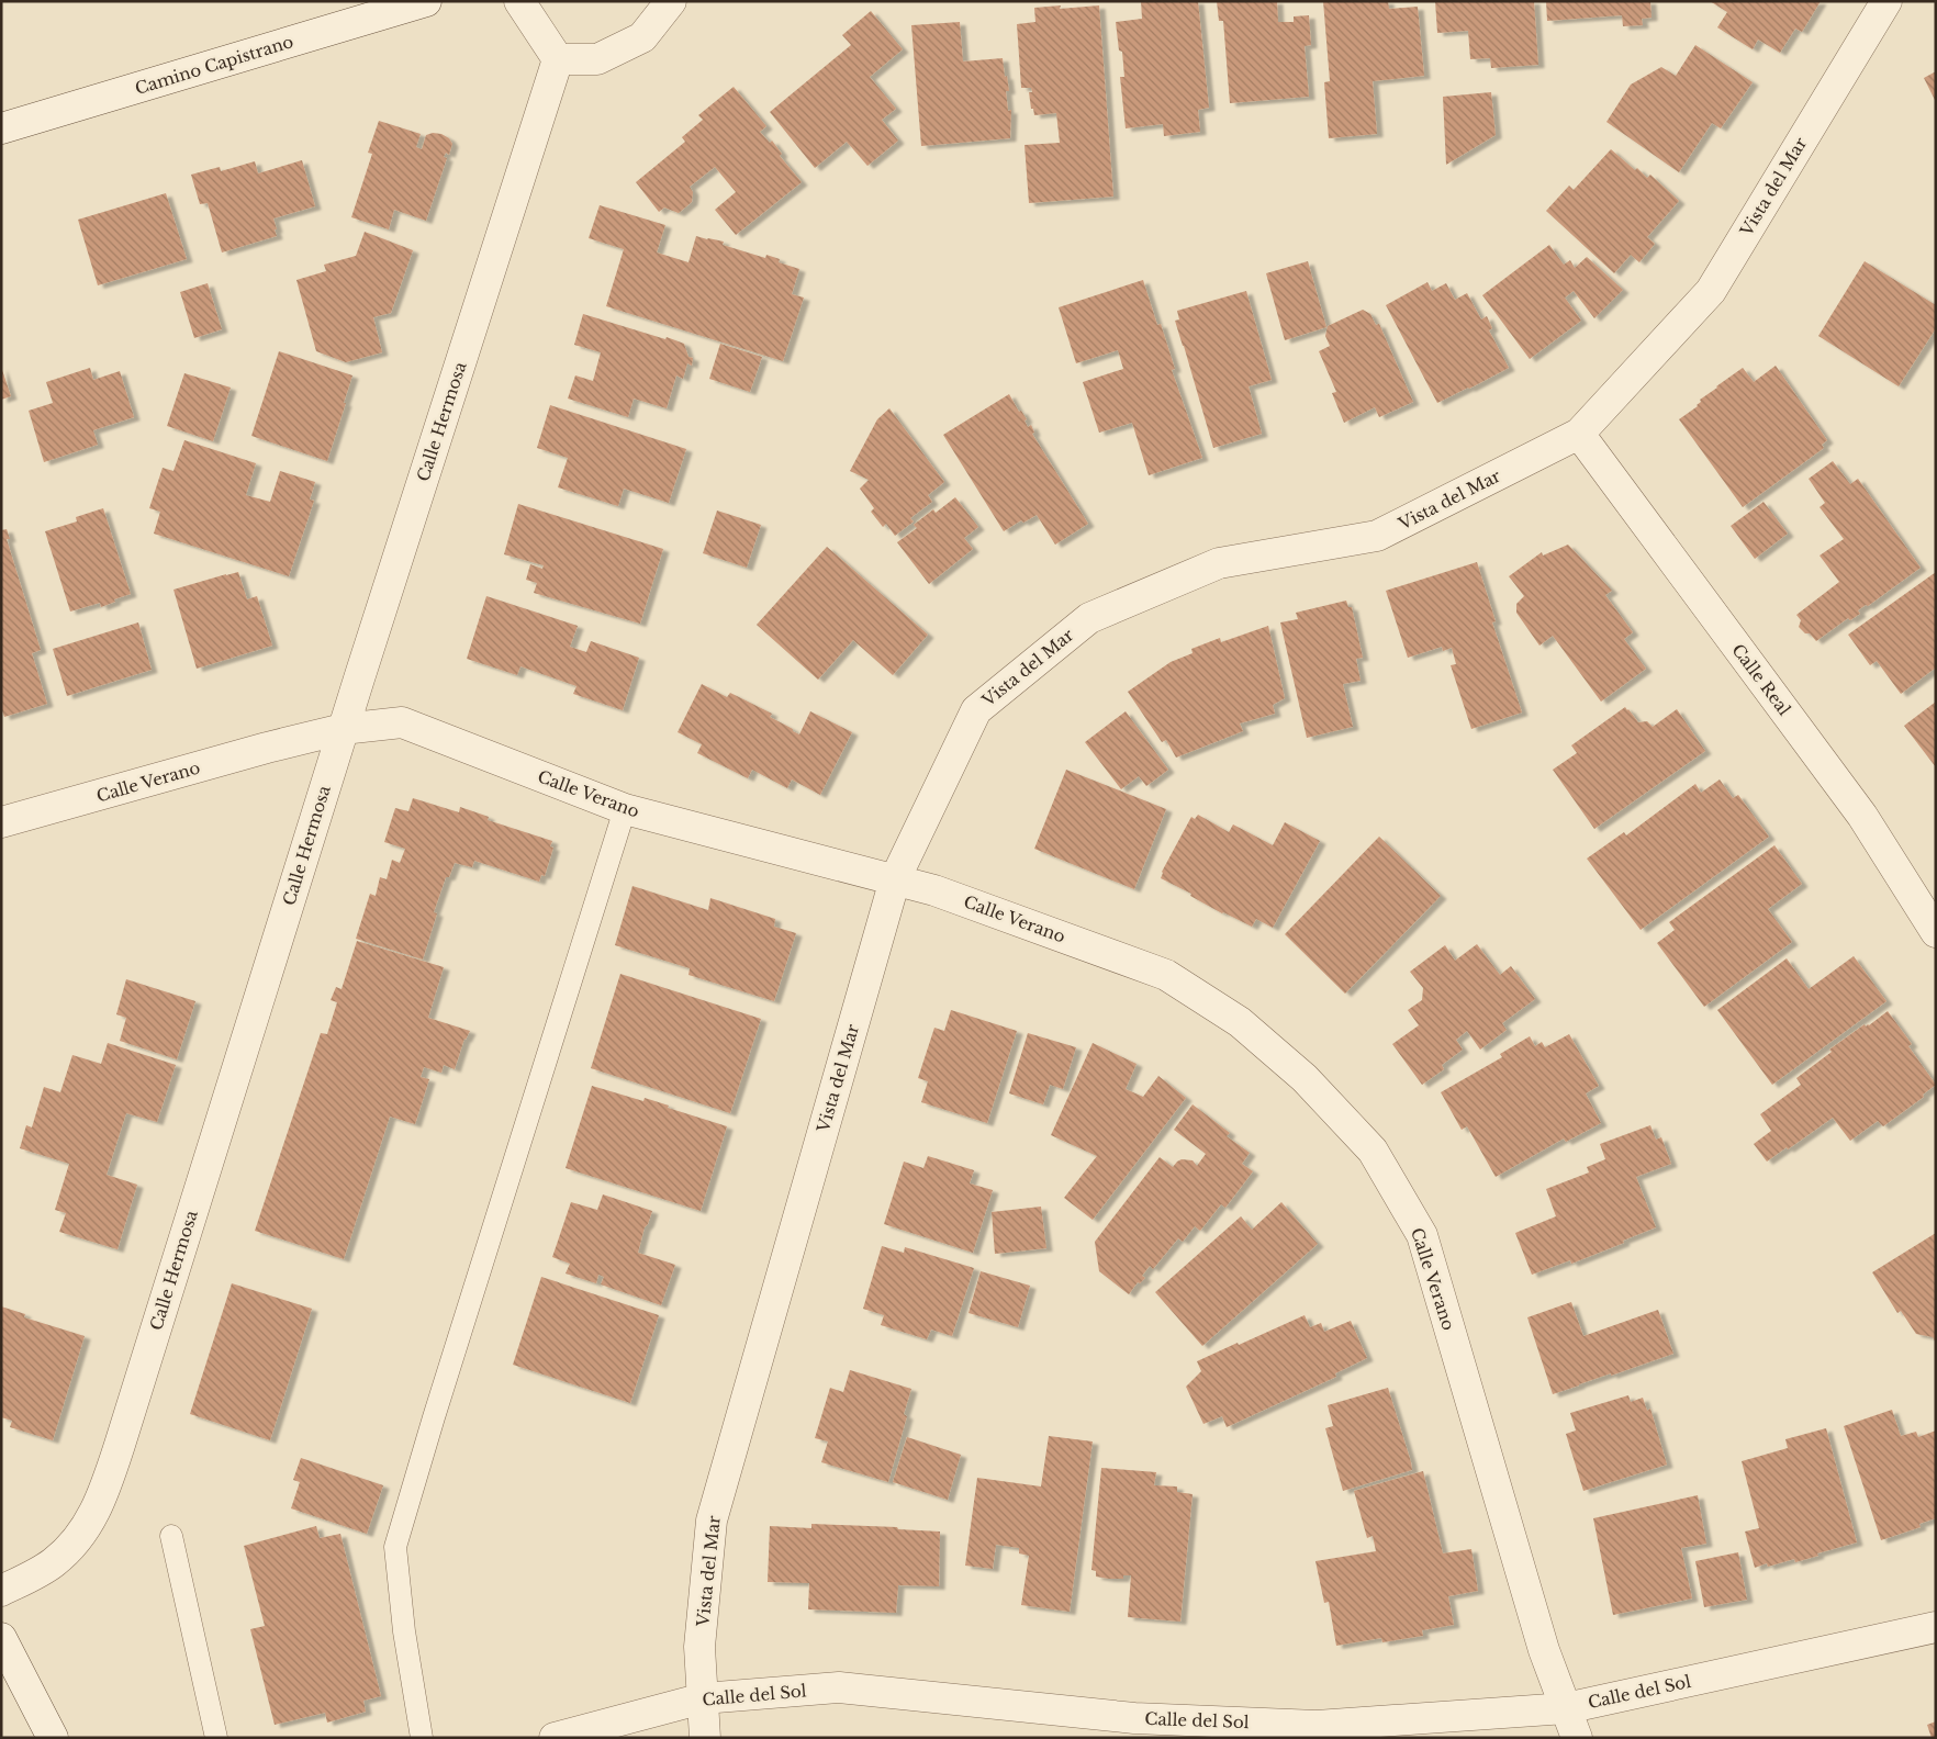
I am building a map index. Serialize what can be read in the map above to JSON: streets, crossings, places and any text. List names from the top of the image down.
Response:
{
  "streets": {
    "street": [
      "Camino Capistrano",
      "Vista del Mar",
      "Calle Hermosa",
      "Calle Real",
      "Calle Verano",
      "Calle del Sol"
    ]
  },
  "crossings": [
    ["Vista del Mar", "Calle Real"],
    ["Vista del Mar", "Calle Verano"],
    ["Vista del Mar", "Calle del Sol"],
    ["Calle Hermosa", "Calle Verano"],
    ["Calle Verano", "Calle del Sol"]
  ]
}
